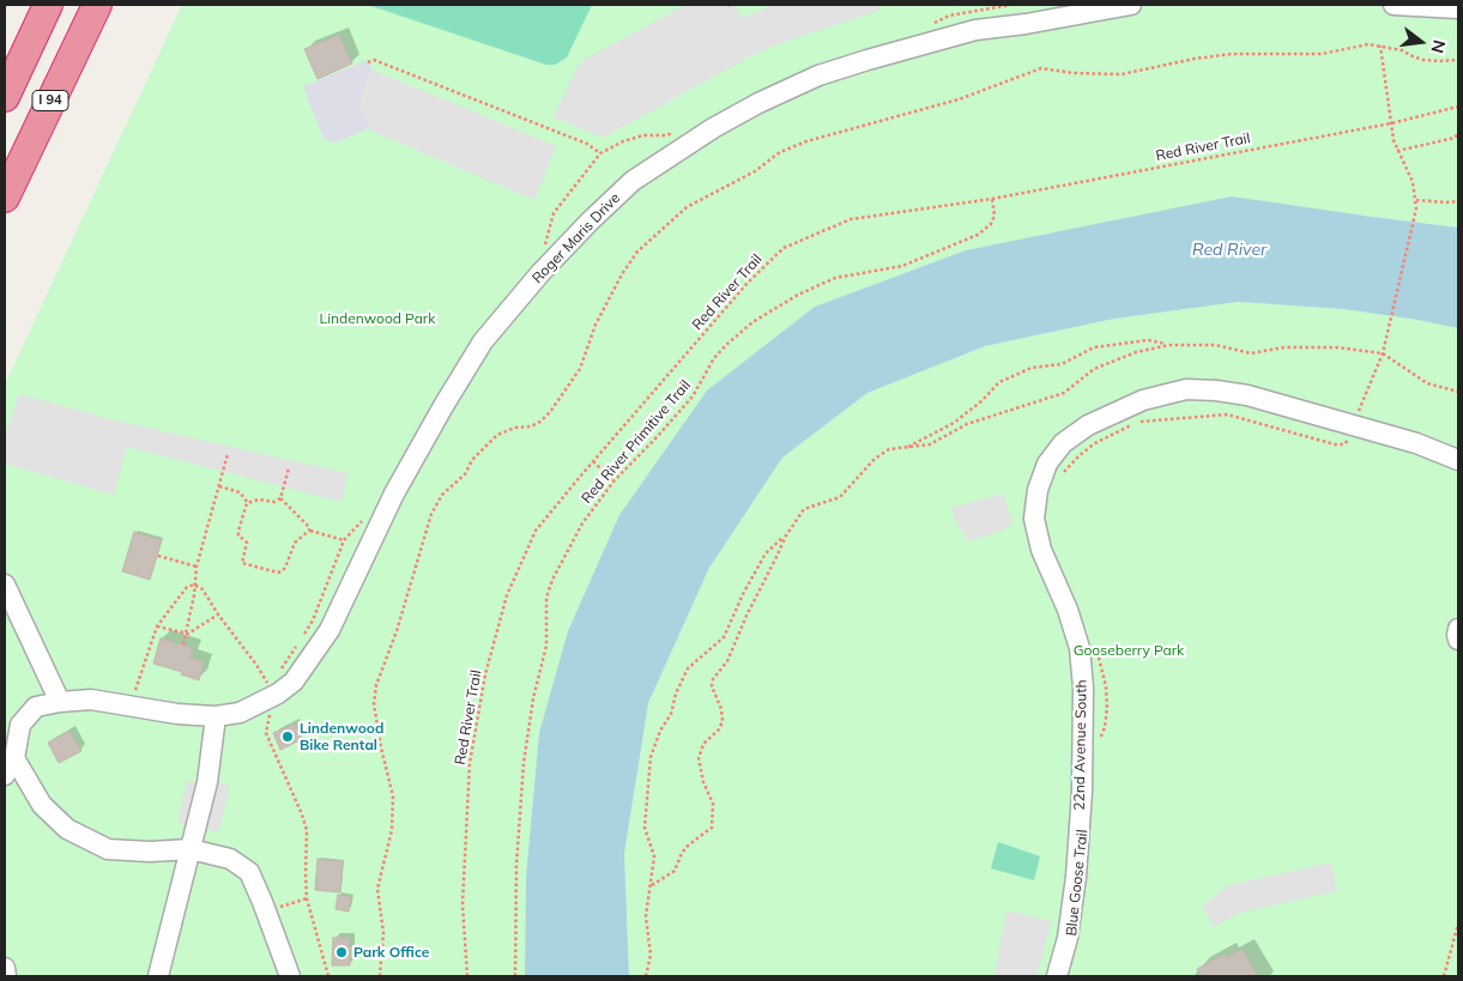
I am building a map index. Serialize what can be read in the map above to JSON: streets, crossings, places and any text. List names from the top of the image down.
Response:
{
  "streets": {
    "highway": ["I 94"],
    "street": ["Roger Maris Drive", "22nd Avenue South"],
    "path": ["Red River Trail", "Red River Primitive Trail"]
  },
  "crossings": [
    ["Red River Trail", "Red River Primitive Trail"]
  ],
  "water": ["Red River"],
  "parks": ["Lindenwood Park", "Gooseberry Park"],
  "places": ["Lindenwood Bike Rental", "Park Office"],
  "north": "right"
}
